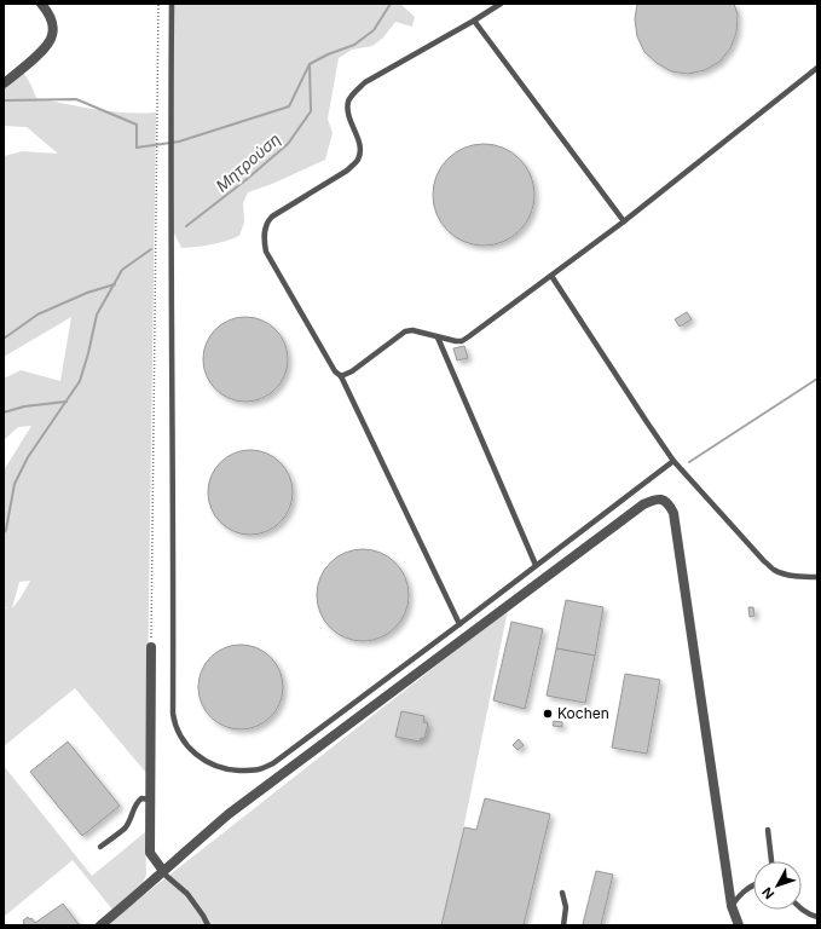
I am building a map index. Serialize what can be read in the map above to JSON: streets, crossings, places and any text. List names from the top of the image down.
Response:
{
  "water": ["Μητρούση"],
  "places": ["Kochen"],
  "north": "bottom left"
}
